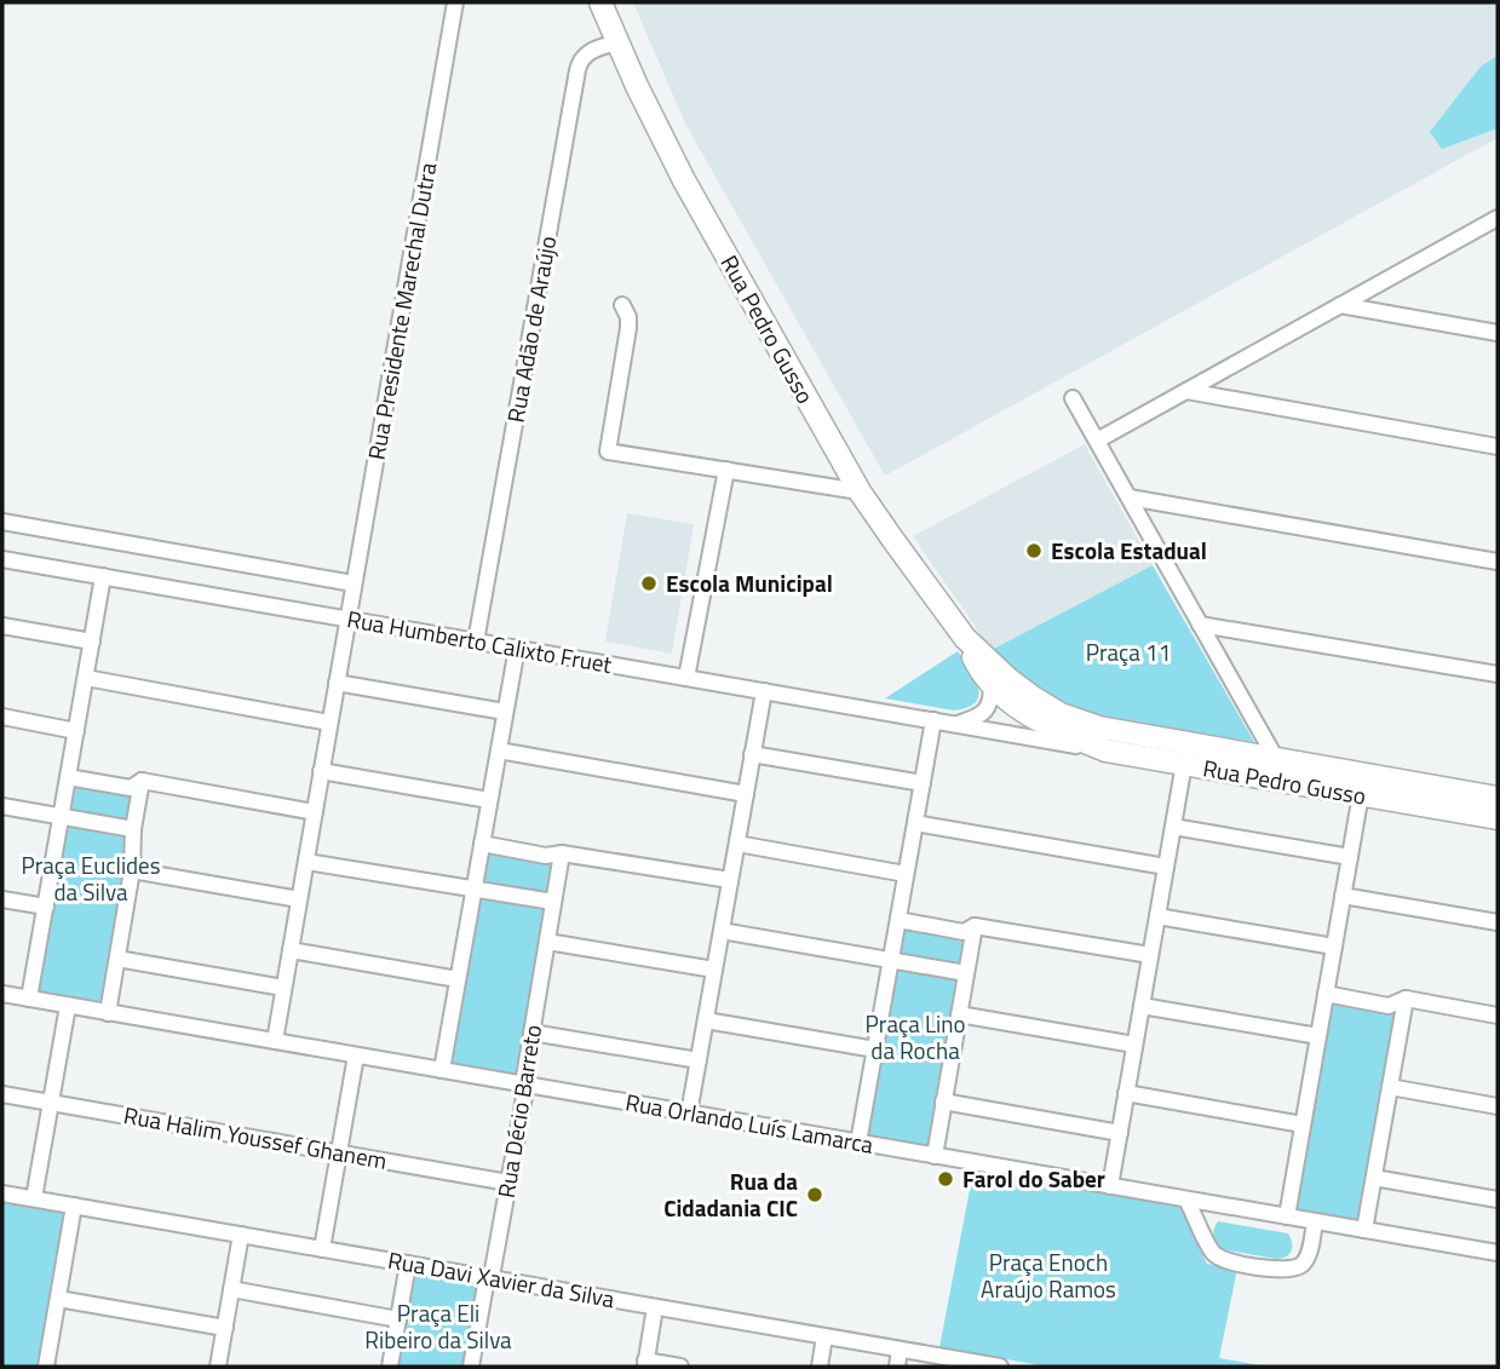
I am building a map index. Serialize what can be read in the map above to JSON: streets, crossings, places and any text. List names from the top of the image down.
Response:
{
  "streets": {
    "main road": ["Rua Pedro Gusso"],
    "street": [
      "Rua Presidente Marechal Dutra",
      "Rua Adão de Araújo",
      "Rua Humberto Calixto Fruet",
      "Rua Décio Barreto",
      "Rua Orlando Luís Lamarca",
      "Rua Halim Youssef Ghanem",
      "Rua Davi Xavier da Silva"
    ]
  },
  "crossings": [
    ["Rua Presidente Marechal Dutra", "Rua Humberto Calixto Fruet"],
    ["Rua Presidente Marechal Dutra", "Rua Orlando Luís Lamarca"],
    ["Rua Adão de Araújo", "Rua Pedro Gusso"],
    ["Rua Adão de Araújo", "Rua Humberto Calixto Fruet"],
    ["Rua Pedro Gusso", "Rua Humberto Calixto Fruet"],
    ["Rua Décio Barreto", "Rua Orlando Luís Lamarca"],
    ["Rua Décio Barreto", "Rua Halim Youssef Ghanem"],
    ["Rua Décio Barreto", "Rua Davi Xavier da Silva"]
  ],
  "parks": [
    "Praça 11",
    "Praça Euclides da Silva",
    "Praça Lino da Rocha",
    "Praça Enoch Araújo Ramos",
    "Praça Eli Ribeiro da Silva"
  ],
  "places": [
    "Escola Estadual",
    "Escola Municipal",
    "Farol do Saber",
    "Rua da Cidadania CIC"
  ]
}
